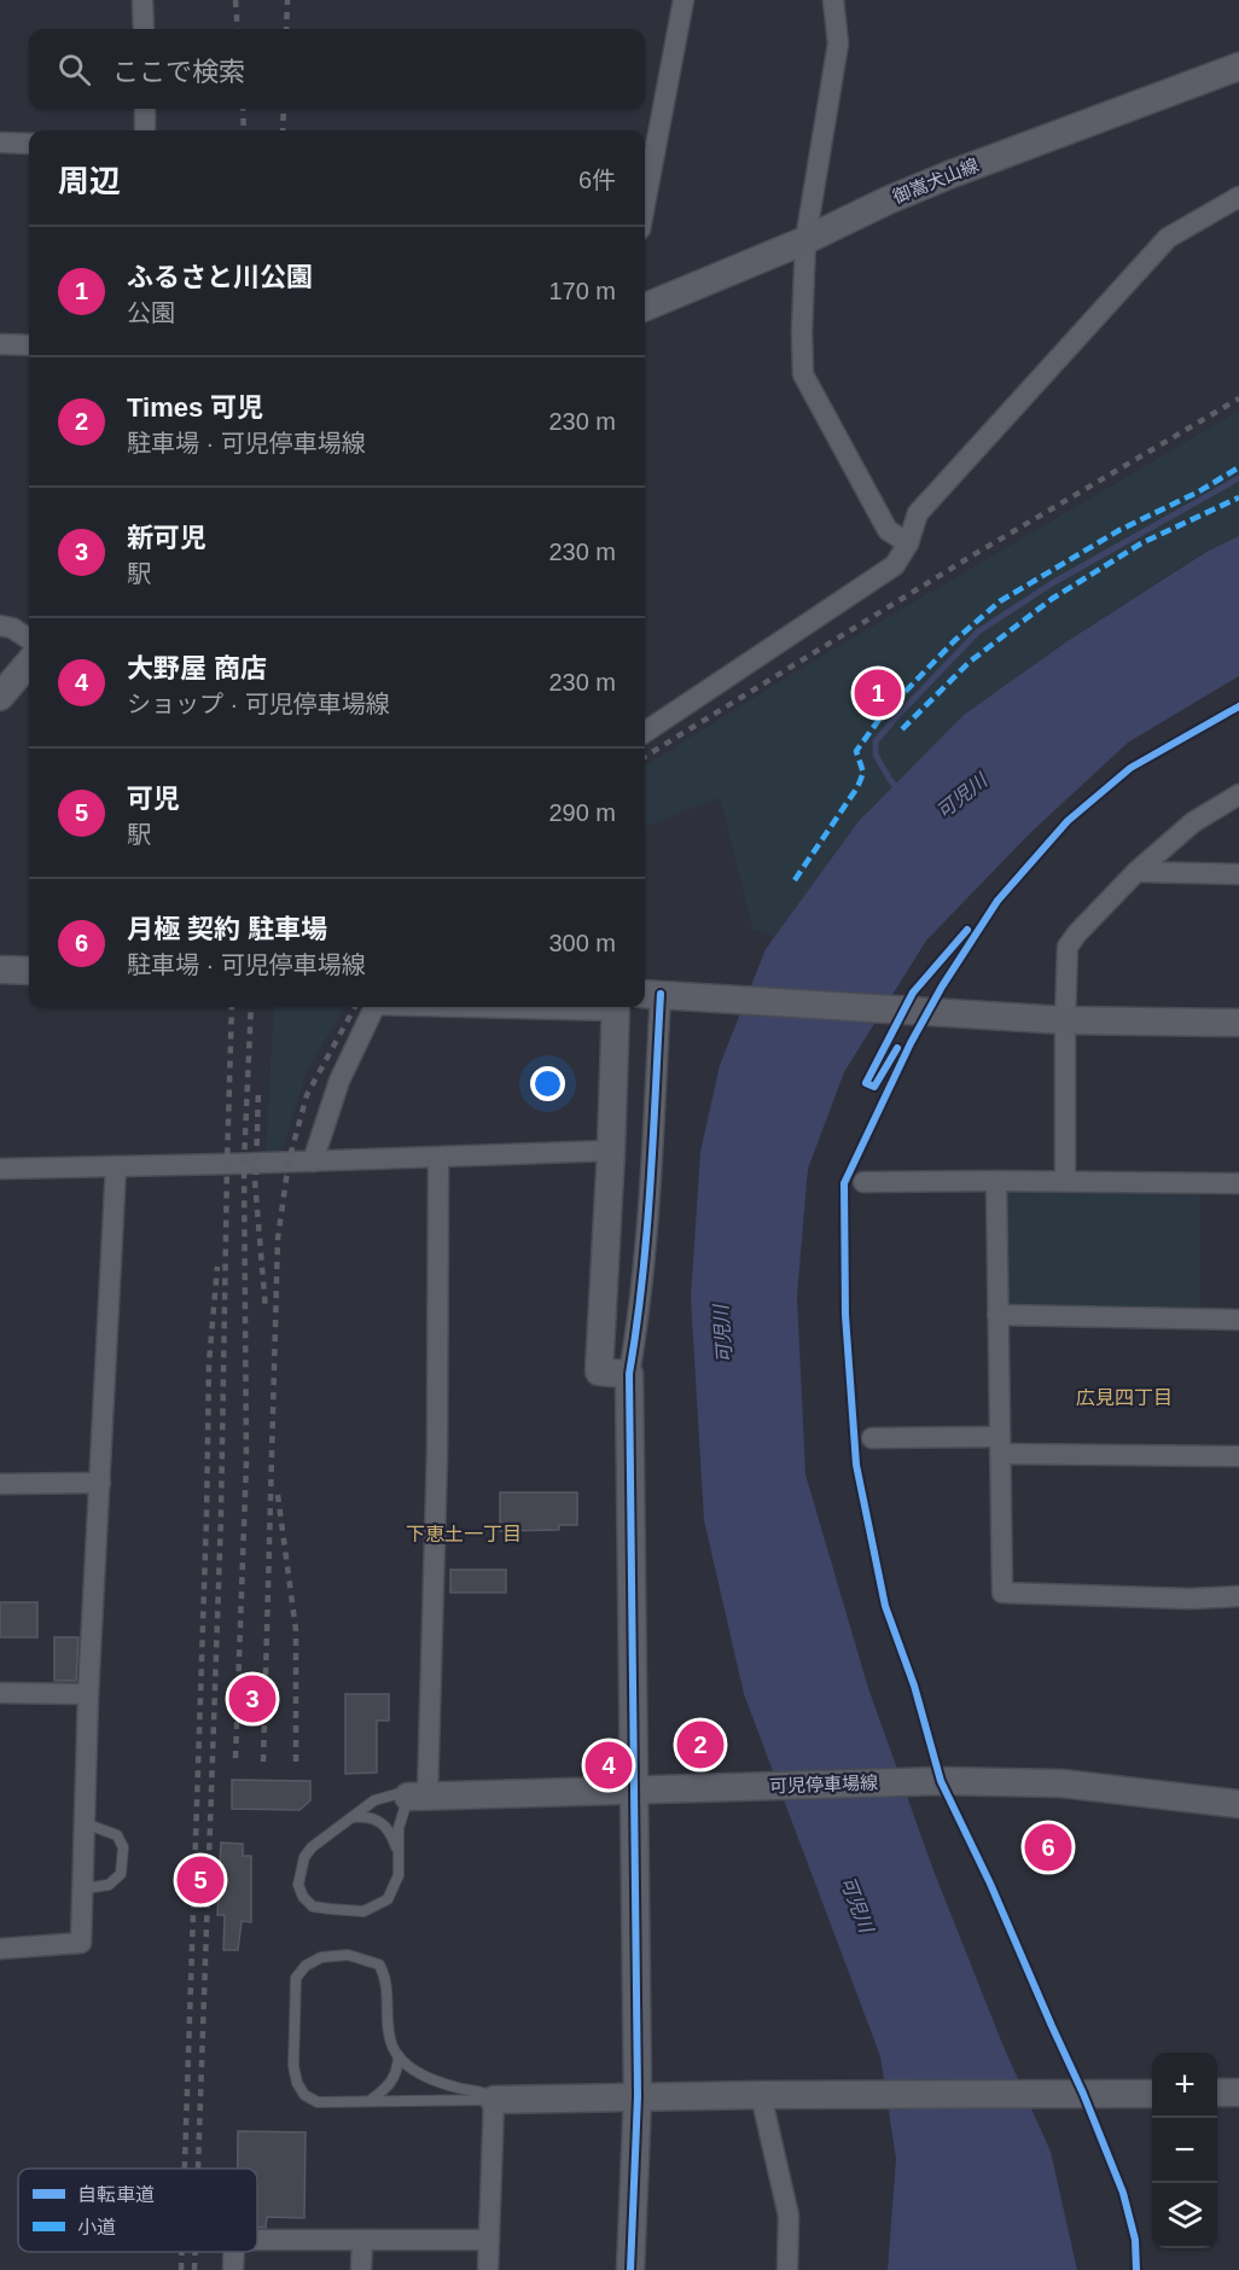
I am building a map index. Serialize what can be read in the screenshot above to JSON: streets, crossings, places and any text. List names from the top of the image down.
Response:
{
  "streets": {
    "street": ["御嵩犬山線", "可児停車場線"]
  },
  "districts": ["広見四丁目", "下恵土一丁目"],
  "water": ["可児川"],
  "legend": ["自転車道", "小道"],
  "page": {
    "search": "ここで検索",
    "heading": ["周辺", "6件"],
    "list": [
      {
        "mark": "1",
        "name": "ふるさと川公園",
        "note": "公園",
        "value": "170 m"
      },
      {
        "mark": "2",
        "name": "Times 可児",
        "note": "駐車場 · 可児停車場線",
        "value": "230 m"
      },
      {
        "mark": "3",
        "name": "新可児",
        "note": "駅",
        "value": "230 m"
      },
      {
        "mark": "4",
        "name": "大野屋 商店",
        "note": "ショップ · 可児停車場線",
        "value": "230 m"
      },
      {
        "mark": "5",
        "name": "可児",
        "note": "駅",
        "value": "290 m"
      },
      {
        "mark": "6",
        "name": "月極 契約 駐車場",
        "note": "駐車場 · 可児停車場線",
        "value": "300 m"
      }
    ],
    "pins": [
      "1",
      "3",
      "2",
      "4",
      "6",
      "5"
    ],
    "map_buttons": ["+", "−"]
  }
}
